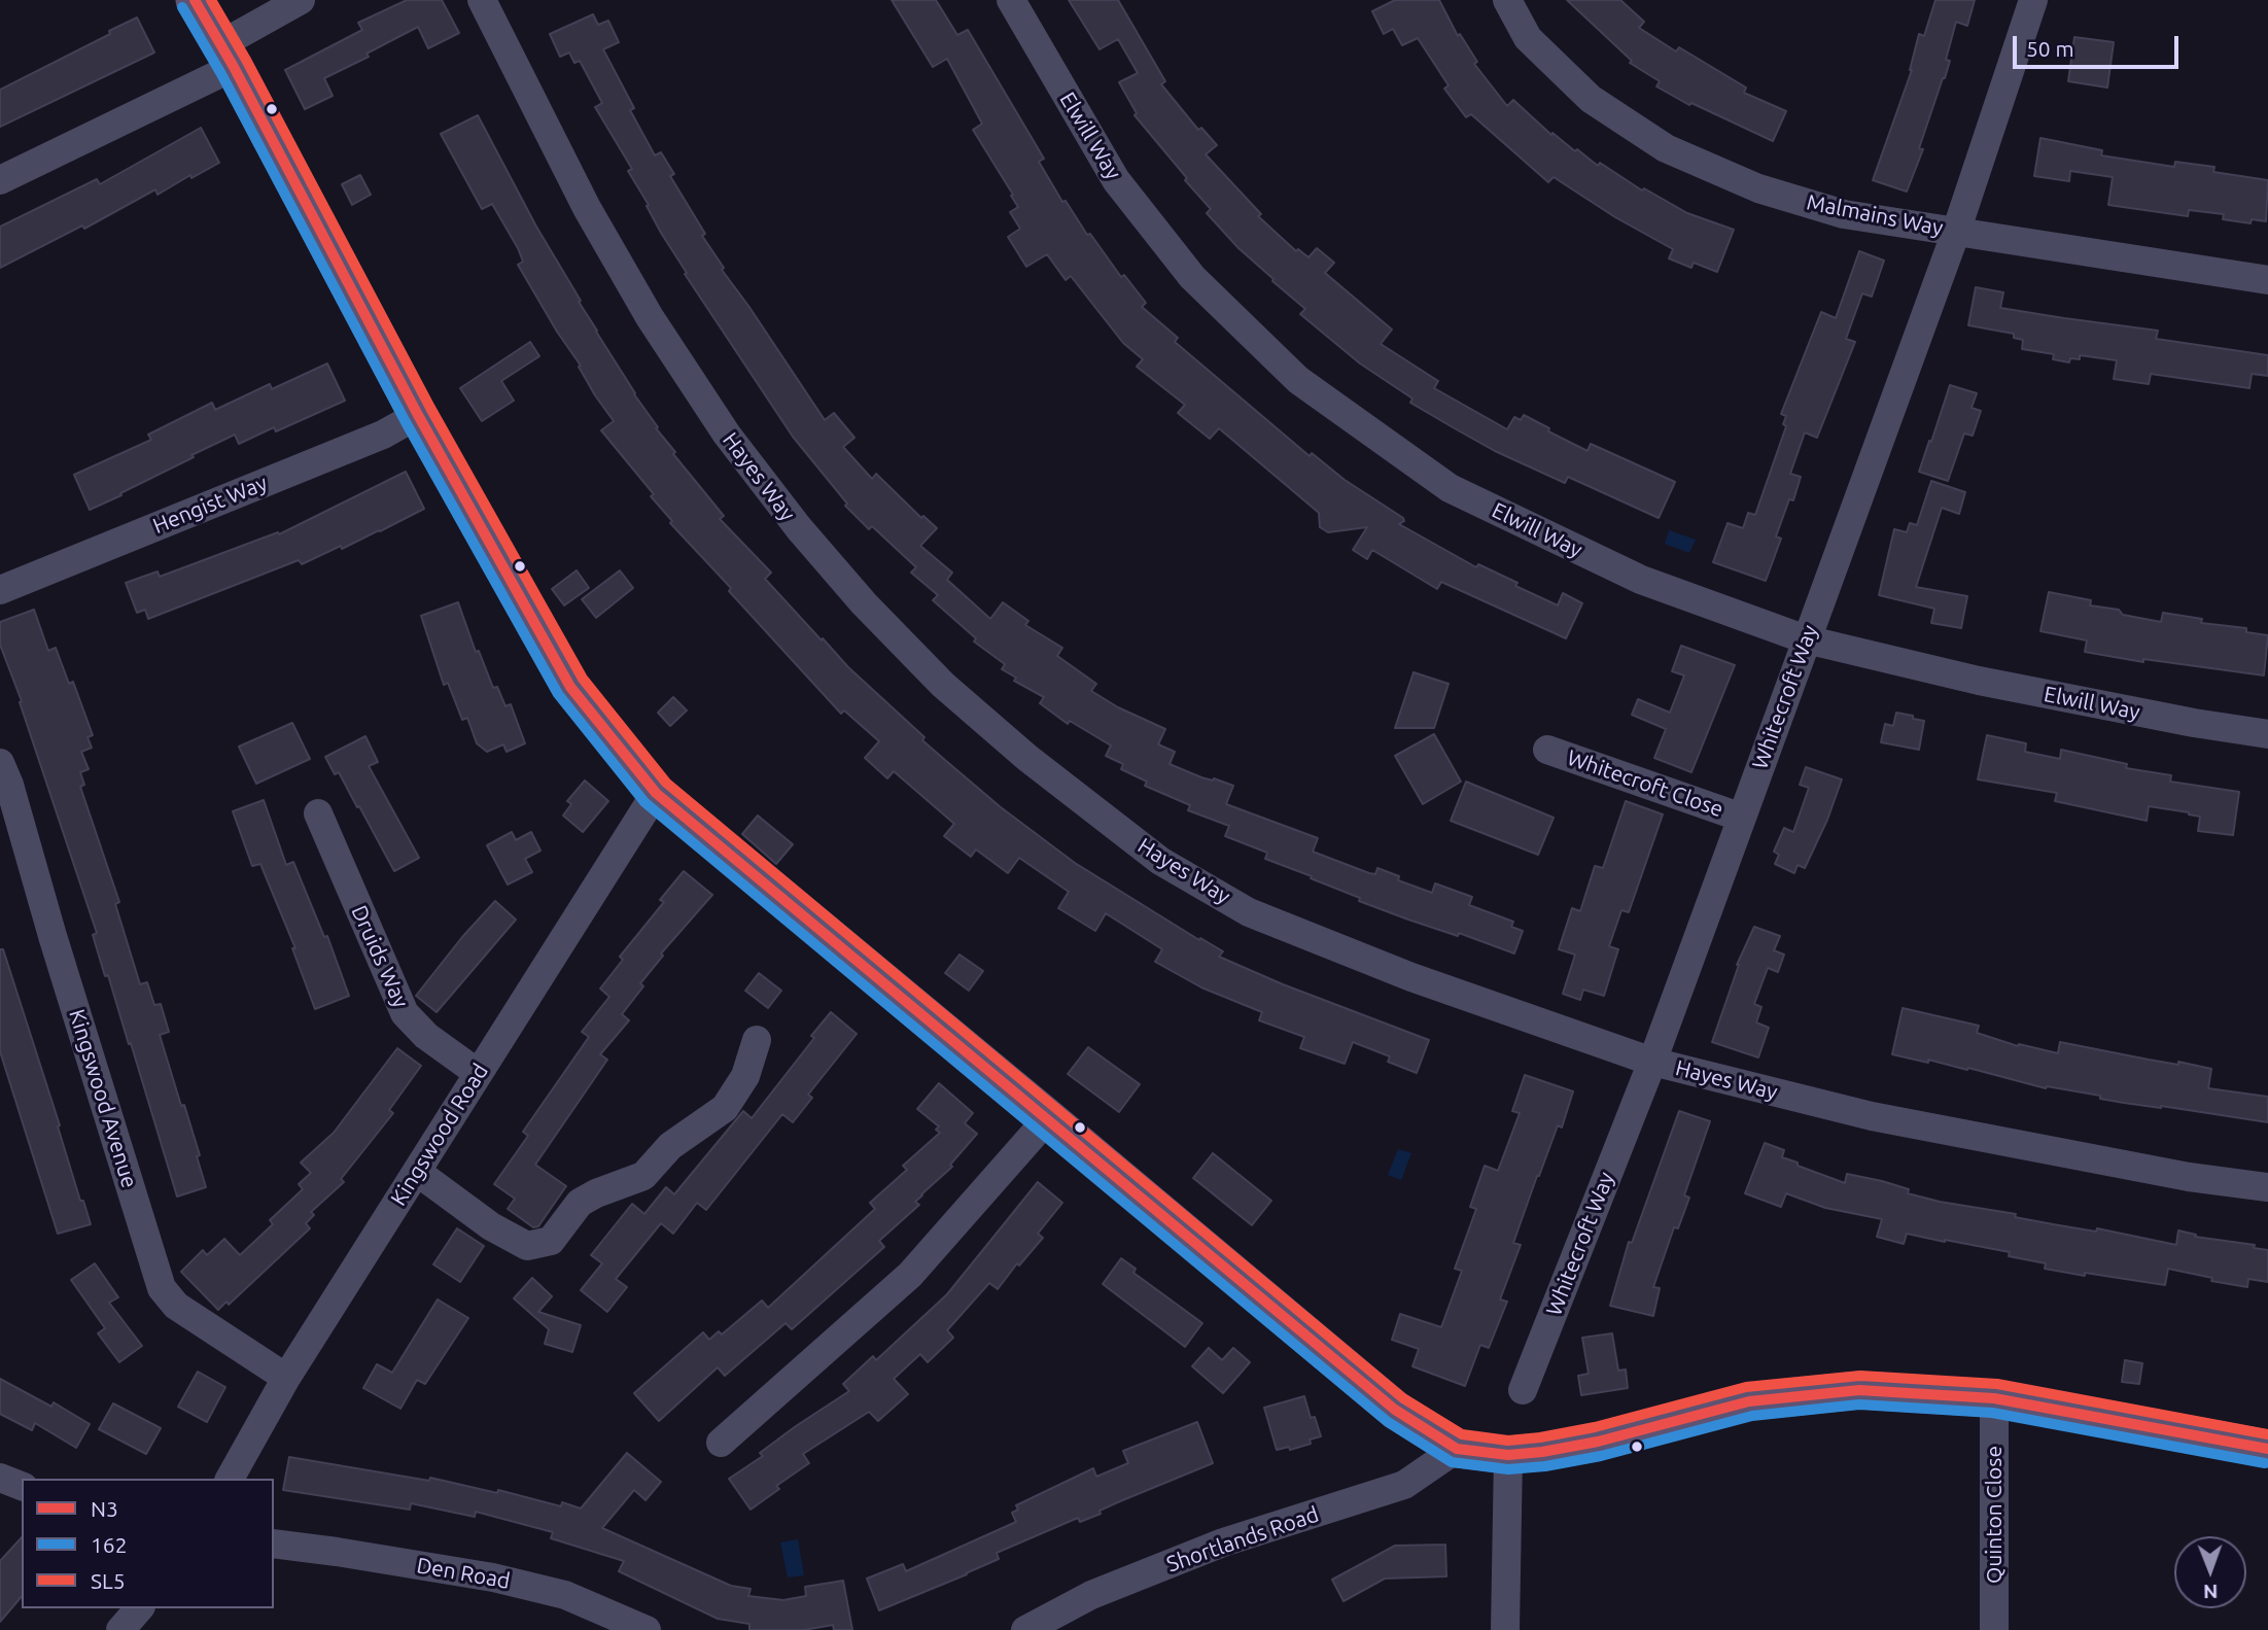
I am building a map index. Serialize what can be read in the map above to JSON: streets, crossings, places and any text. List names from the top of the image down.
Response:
{
  "streets": {
    "street": [
      "Elwill Way",
      "Malmains Way",
      "Hayes Way",
      "Hengist Way",
      "Whitecroft Way",
      "Whitecroft Close",
      "Druids Way",
      "Kingswood Avenue",
      "Kingswood Road",
      "Quinton Close",
      "Shortlands Road",
      "Den Road"
    ]
  },
  "crossings": [
    ["Elwill Way", "Whitecroft Way"],
    ["Malmains Way", "Whitecroft Way"],
    ["Hayes Way", "Whitecroft Way"],
    ["Whitecroft Way", "Whitecroft Close"],
    ["Druids Way", "Kingswood Road"],
    ["Kingswood Avenue", "Kingswood Road"]
  ],
  "lines": ["transit line N3", "transit line SL5", "transit line 162"],
  "legend": ["N3", "162", "SL5"],
  "scale_bar": "50 m",
  "north": "bottom"
}
